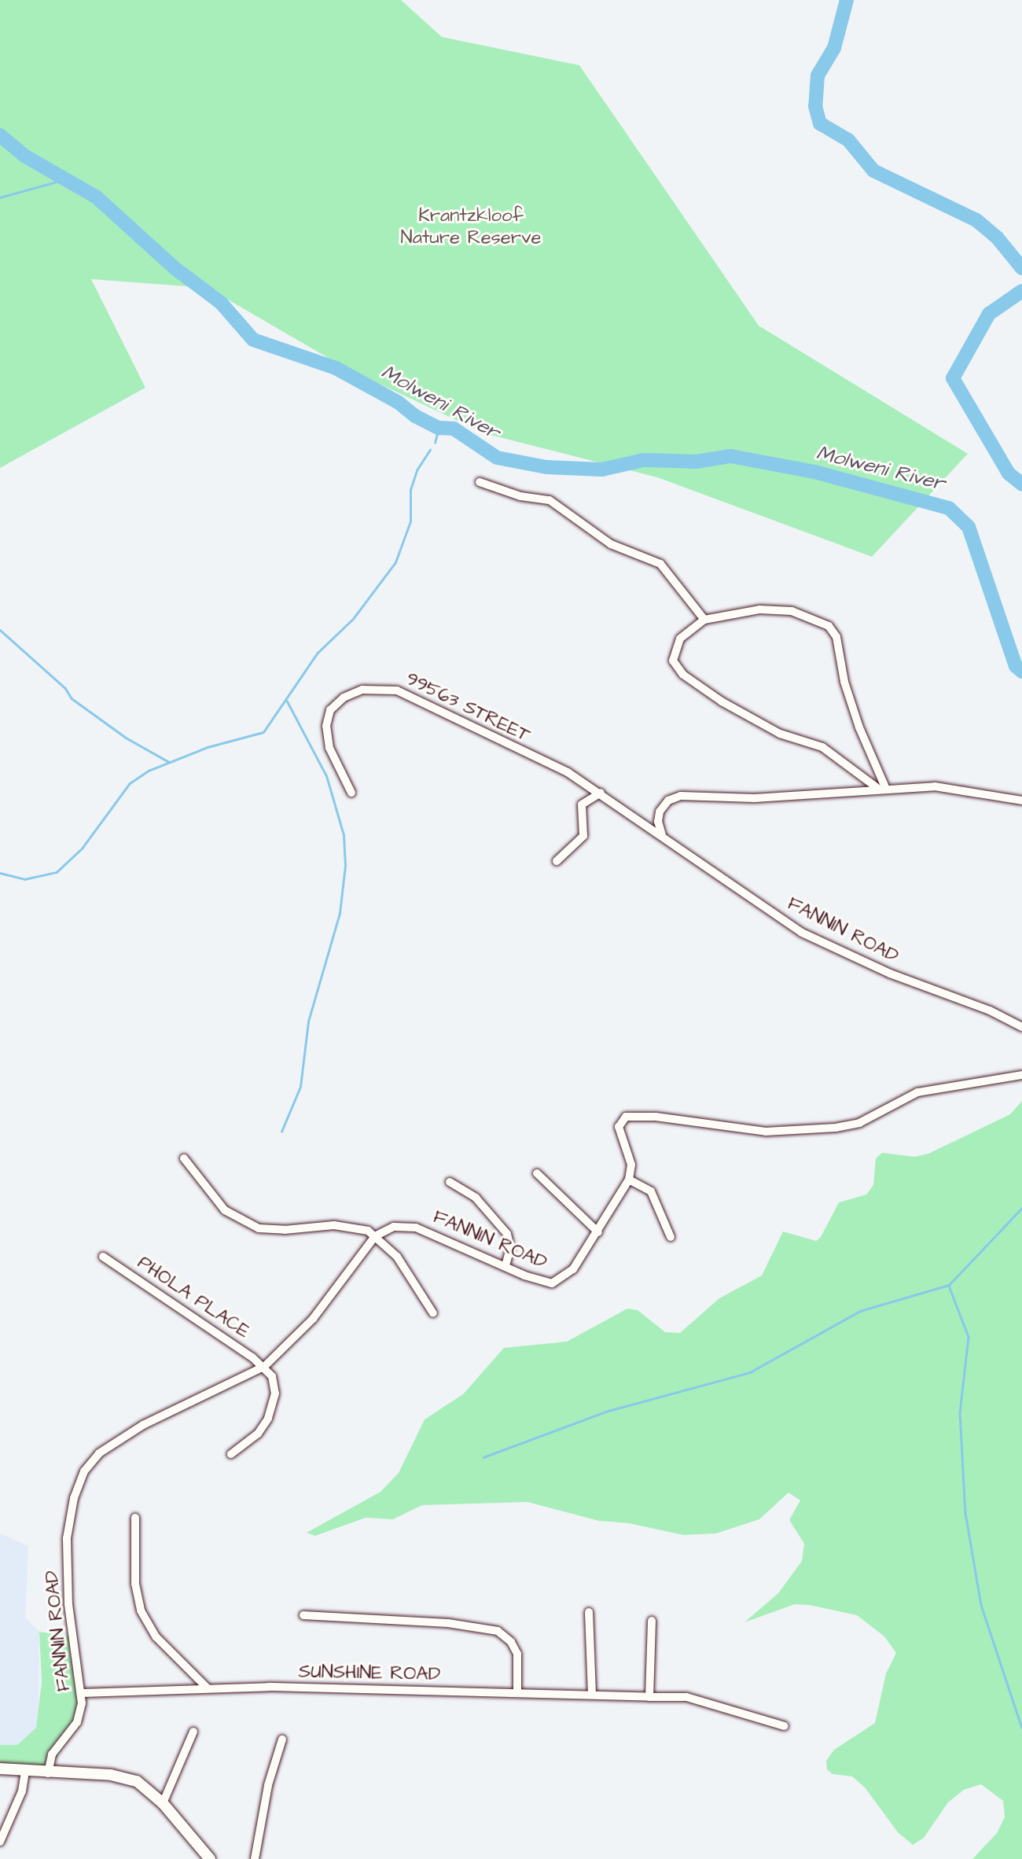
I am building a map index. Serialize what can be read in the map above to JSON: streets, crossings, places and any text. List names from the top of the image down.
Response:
{
  "streets": {
    "street": [
      "99563 STREET",
      "FANNIN ROAD",
      "PHOLA PLACE",
      "SUNSHINE ROAD"
    ]
  },
  "crossings": [
    ["99563 STREET", "FANNIN ROAD"],
    ["FANNIN ROAD", "PHOLA PLACE"],
    ["FANNIN ROAD", "SUNSHINE ROAD"]
  ],
  "water": ["Molweni River"],
  "parks": ["Krantzkloof Nature Reserve"]
}
